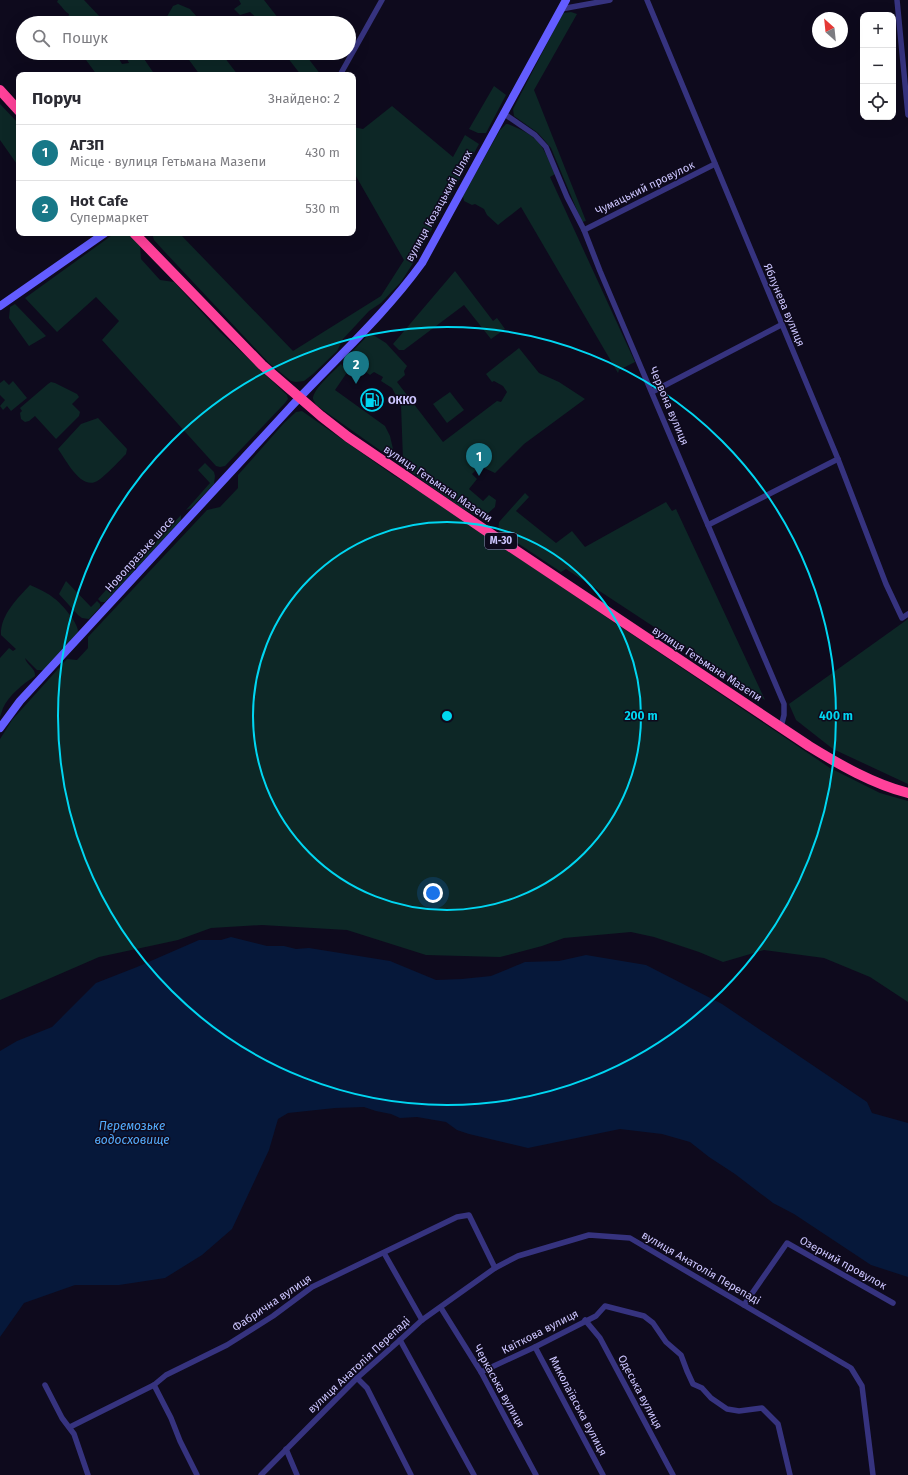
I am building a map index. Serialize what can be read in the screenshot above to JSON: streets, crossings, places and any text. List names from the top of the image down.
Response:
{
  "streets": {
    "highway": ["вулиця Гетьмана Мазепи", "М-30"],
    "main road": ["вулиця Козацький Шлях", "Новопразьке шосе"],
    "street": [
      "Чумацький провулок",
      "Яблунева вулиця",
      "Червона вулиця",
      "Озерний провулок",
      "вулиця Анатолія Перепаді",
      "Фабрична вулиця",
      "Квіткова вулиця",
      "Черкаська вулиця",
      "Одеська вулиця",
      "Миколаївська вулиця"
    ]
  },
  "crossings": [
    ["Чумацький провулок", "Яблунева вулиця"],
    ["Чумацький провулок", "Червона вулиця"],
    ["вулиця Козацький Шлях", "Червона вулиця"],
    ["вулиця Козацький Шлях", "вулиця Гетьмана Мазепи"],
    ["вулиця Козацький Шлях", "Новопразьке шосе"],
    ["Червона вулиця", "вулиця Гетьмана Мазепи"],
    ["вулиця Гетьмана Мазепи", "Новопразьке шосе"],
    ["Озерний провулок", "вулиця Анатолія Перепаді"],
    ["вулиця Анатолія Перепаді", "Фабрична вулиця"],
    ["вулиця Анатолія Перепаді", "Черкаська вулиця"],
    ["Квіткова вулиця", "Черкаська вулиця"],
    ["Квіткова вулиця", "Одеська вулиця"],
    ["Квіткова вулиця", "Миколаївська вулиця"]
  ],
  "water": ["Перемозьке водосховище"],
  "places": {
    "fuel station": ["ОККО"]
  },
  "north": "top left",
  "page": {
    "map_buttons": ["+", "−"],
    "search": "Пошук",
    "heading": ["Поруч", "Знайдено: 2"],
    "list": [
      {
        "mark": "1",
        "name": "АГЗП",
        "note": "Місце · вулиця Гетьмана Мазепи",
        "value": "430 m"
      },
      {
        "mark": "2",
        "name": "Hot Cafe",
        "note": "Супермаркет",
        "value": "530 m"
      }
    ],
    "pins": ["2", "1"]
  },
  "rings": ["200 m", "400 m"]
}
